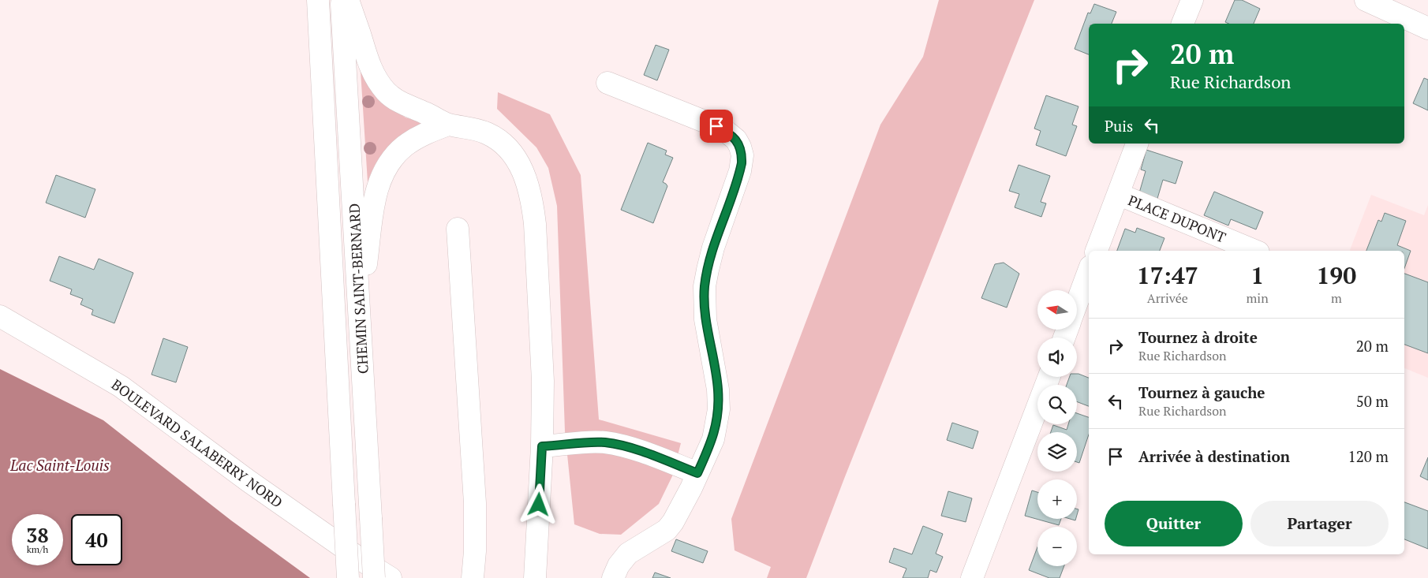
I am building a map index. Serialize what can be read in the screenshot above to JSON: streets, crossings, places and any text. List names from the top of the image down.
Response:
{
  "streets": {
    "street": ["PLACE DUPONT", "CHEMIN SAINT-BERNARD", "BOULEVARD SALABERRY NORD"]
  },
  "water": ["Lac Saint-Louis"],
  "north": "left",
  "page": {
    "turn": ["20 m", "Rue Richardson"],
    "then": "Puis",
    "eta": [
      "17:47",
      "Arrivée",
      "1",
      "min",
      "190",
      "m"
    ],
    "map_buttons": ["+", "−"],
    "list": [
      {
        "name": "Tournez à droite",
        "note": "Rue Richardson",
        "value": "20 m"
      },
      {
        "name": "Tournez à gauche",
        "note": "Rue Richardson",
        "value": "50 m"
      },
      {
        "name": "Arrivée à destination",
        "value": "120 m"
      }
    ],
    "buttons": ["Quitter", "Partager"],
    "speed": "38 km/h",
    "limit": "40"
  }
}
